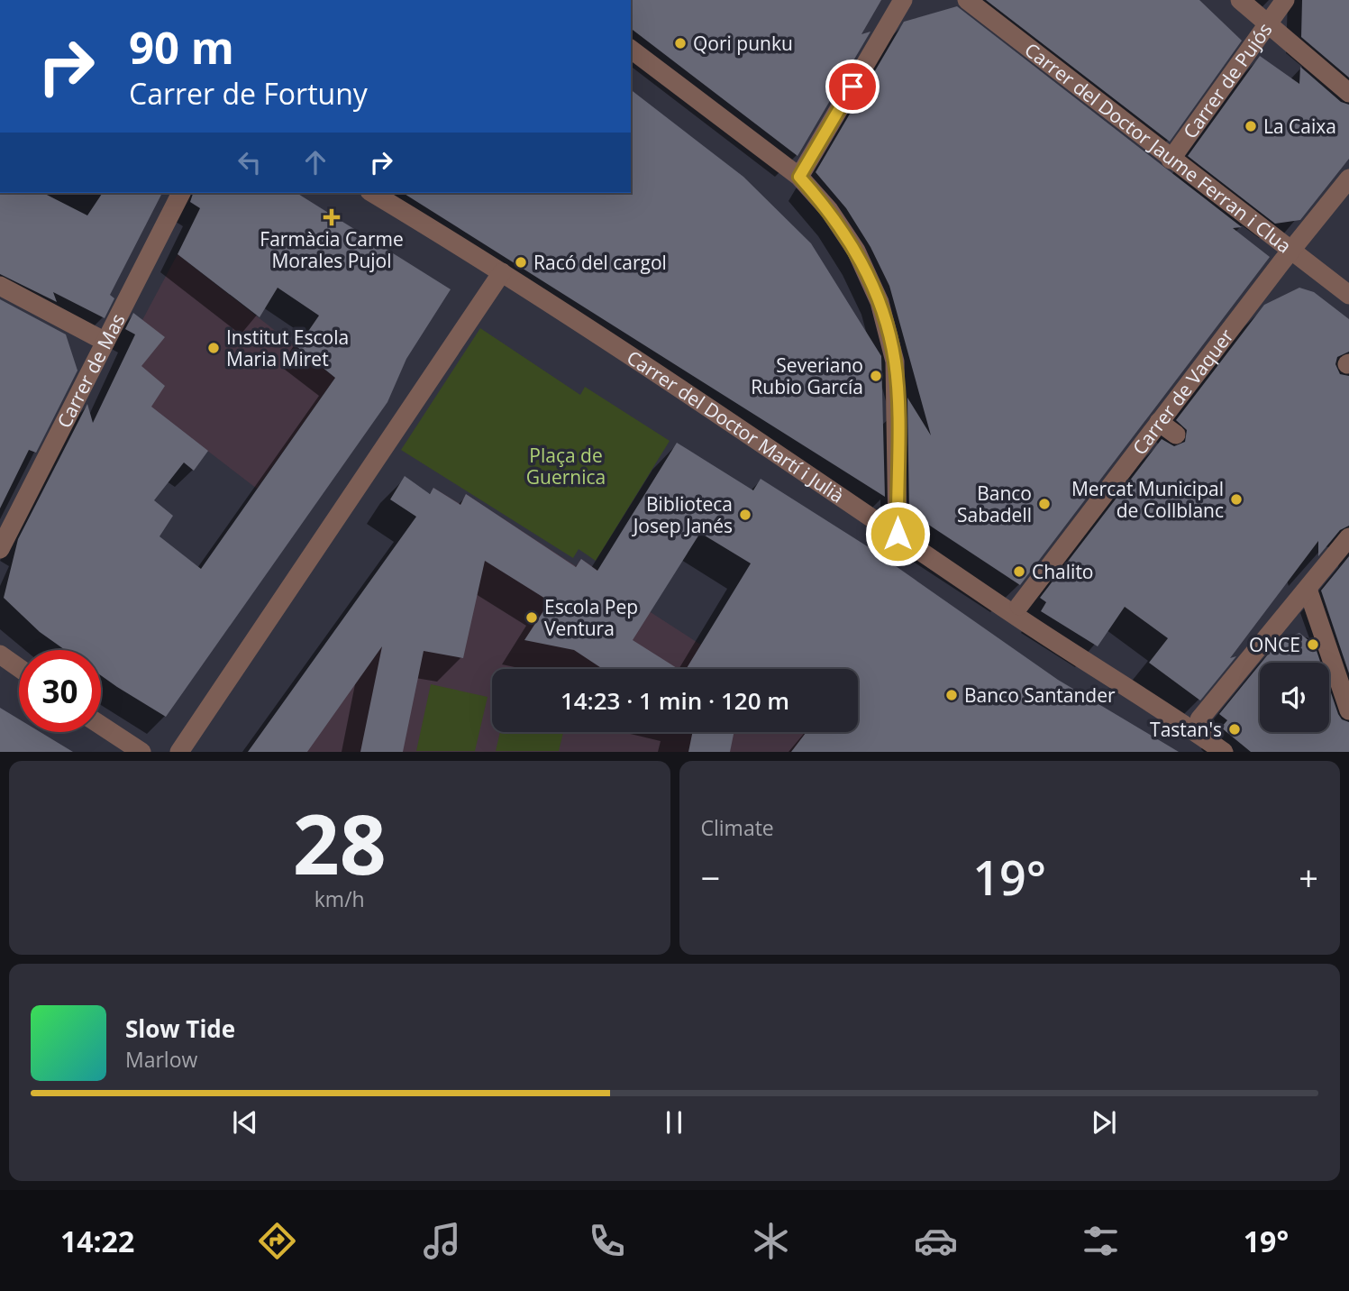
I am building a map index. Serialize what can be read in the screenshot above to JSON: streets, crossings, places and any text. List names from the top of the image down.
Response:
{
  "streets": {
    "street": [
      "Carrer de Pujós",
      "Carrer del Doctor Jaume Ferran i Clua",
      "Carrer de Mas",
      "Carrer de Vaquer",
      "Carrer del Doctor Martí i Julià"
    ]
  },
  "crossings": [
    ["Carrer de Pujós", "Carrer del Doctor Jaume Ferran i Clua"],
    ["Carrer del Doctor Jaume Ferran i Clua", "Carrer de Vaquer"]
  ],
  "parks": ["Plaça de Guernica"],
  "places": {
    "other": [
      "Qori punku",
      "La Caixa",
      "Racó del cargol",
      "Institut Escola Maria Miret",
      "Severiano Rubio García",
      "Mercat Municipal de Collblanc",
      "Banco Sabadell",
      "Biblioteca Josep Janés",
      "Chalito",
      "Escola Pep Ventura",
      "ONCE",
      "Banco Santander",
      "Tastan's"
    ],
    "health": ["Farmàcia Carme Morales Pujol"]
  },
  "page": {
    "turn": ["90 m", "Carrer de Fortuny"],
    "limit": "30",
    "trip": "14:23 · 1 min · 120 m",
    "tile": [
      ["28", "km/h"],
      "Climate"
    ],
    "heat": ["−", "19°", "+"],
    "song": ["Slow Tide", "Marlow"],
    "tabs": ["14:22", "19°"]
  }
}
